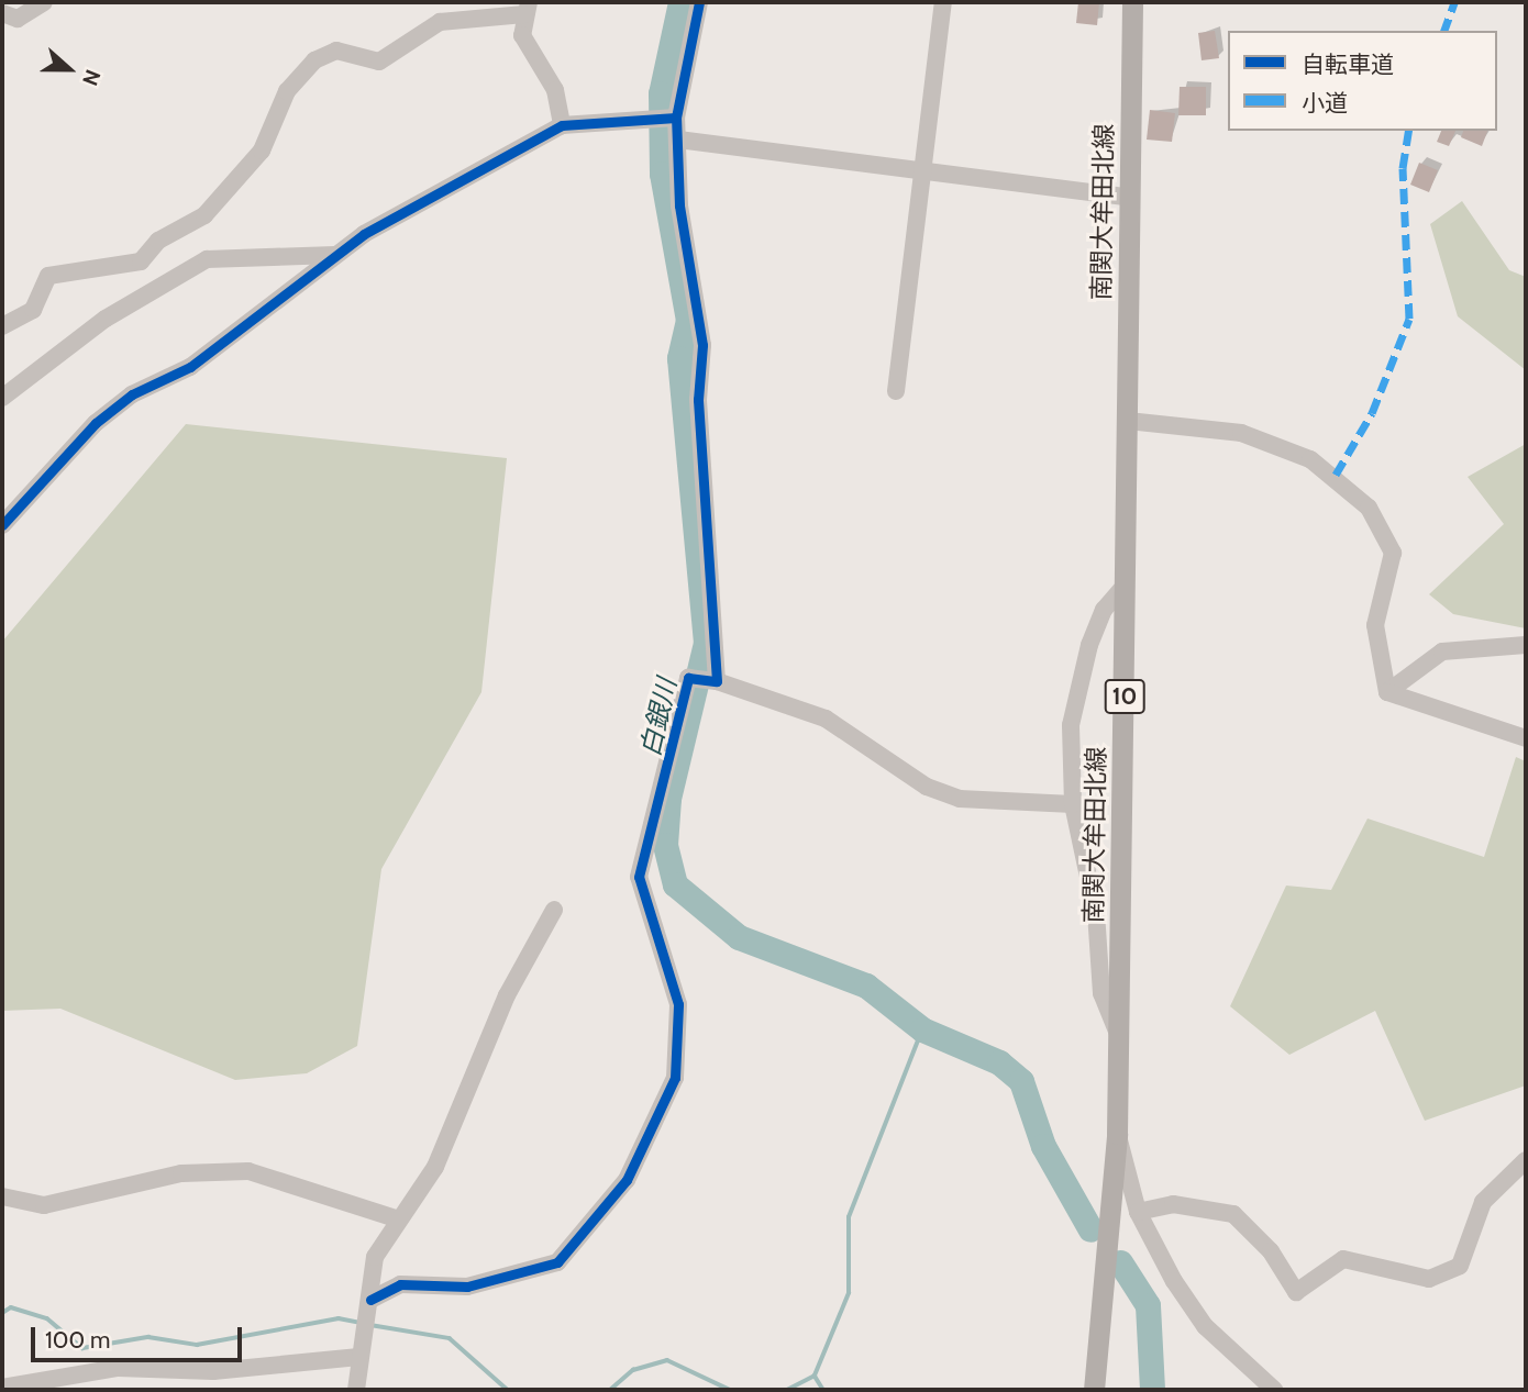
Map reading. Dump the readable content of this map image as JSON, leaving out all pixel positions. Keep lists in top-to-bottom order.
{
  "streets": {
    "main road": ["南関大牟田北線", "10"]
  },
  "water": ["白銀川"],
  "legend": ["自転車道", "小道"],
  "scale_bar": "100 m",
  "north": "right"
}
